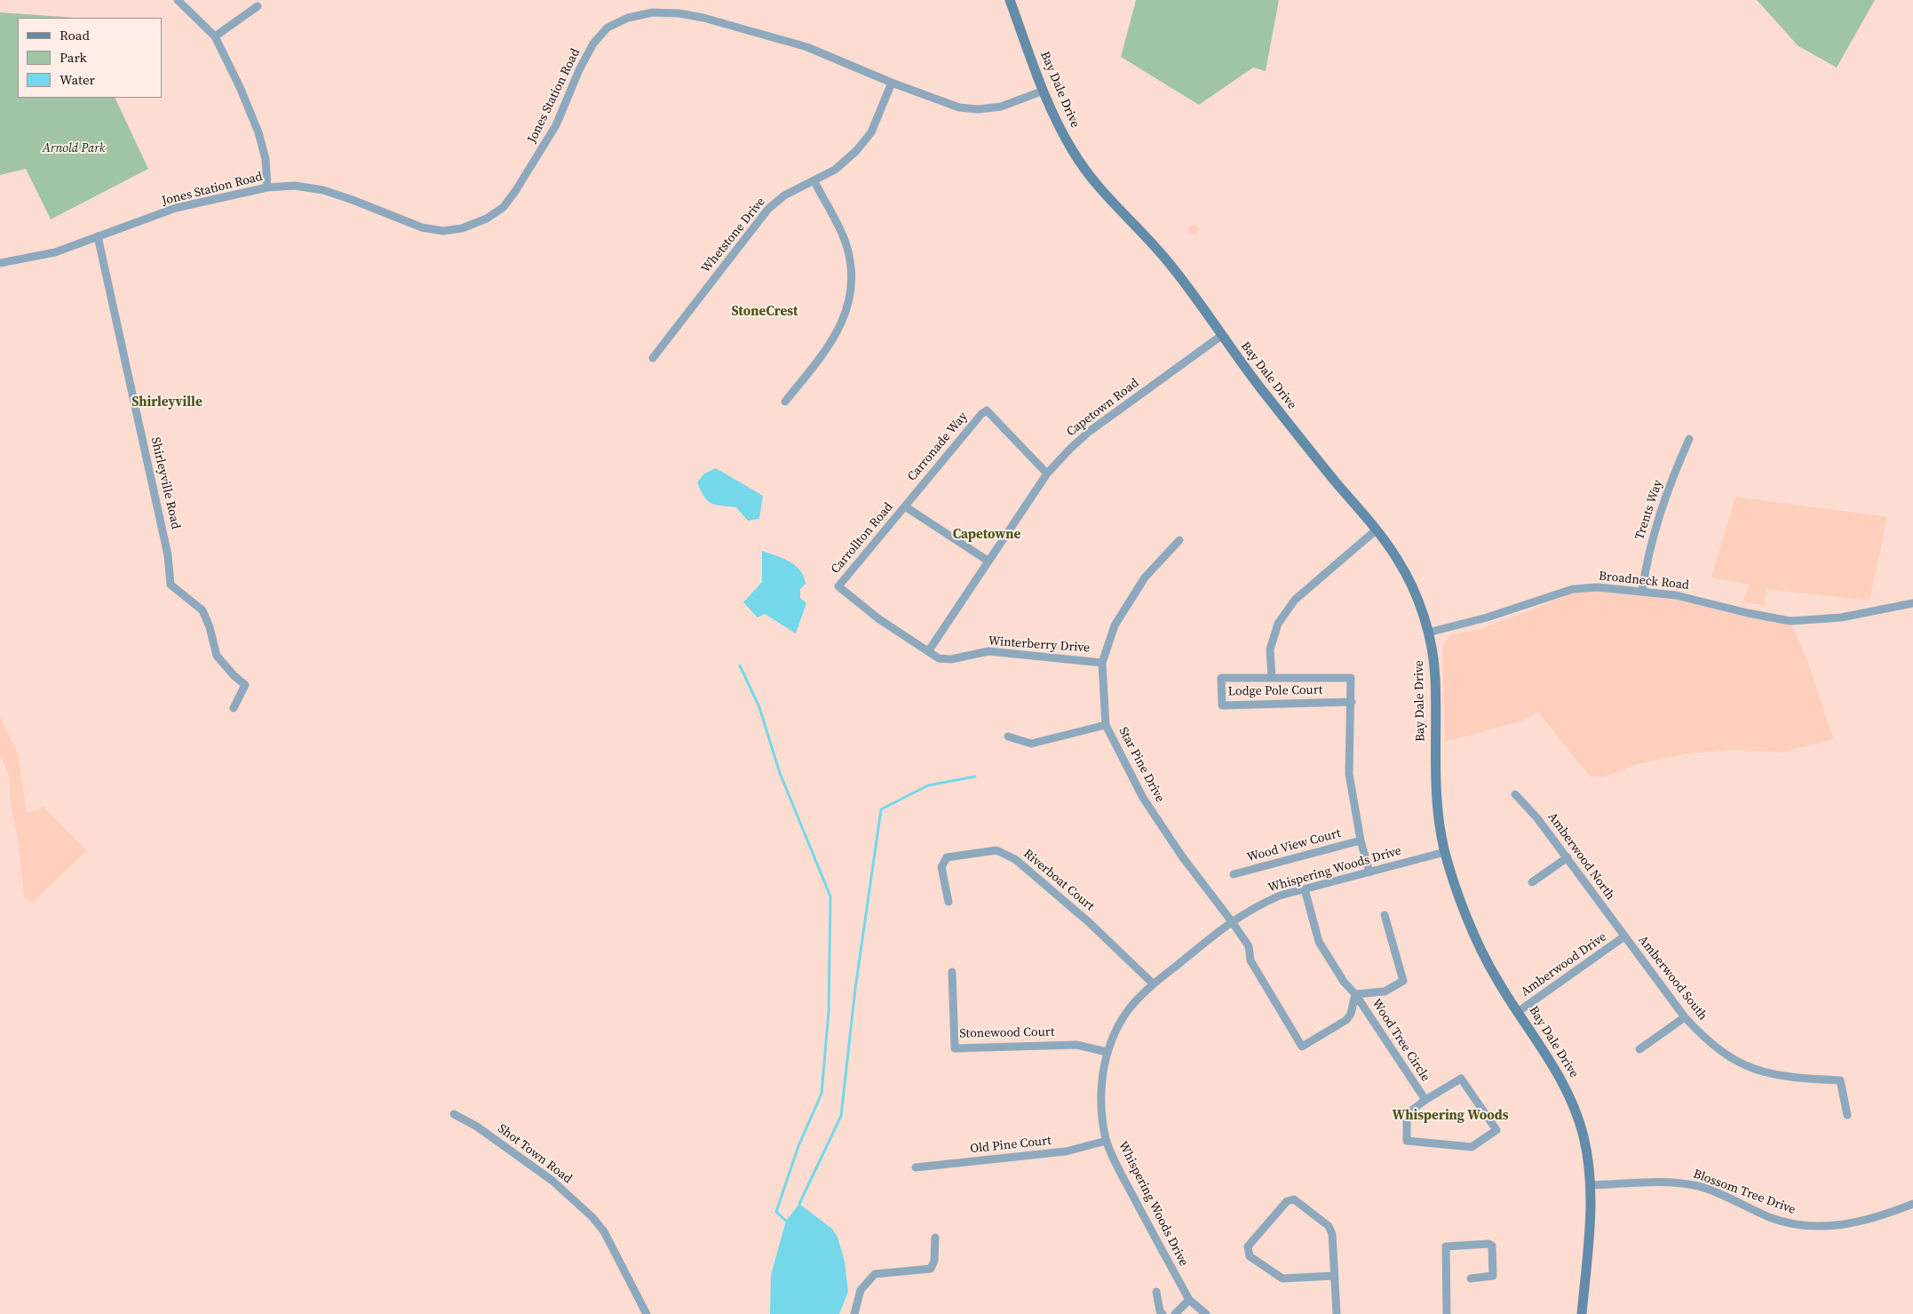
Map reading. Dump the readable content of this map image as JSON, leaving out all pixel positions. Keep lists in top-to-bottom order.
{
  "streets": {
    "street": [
      "Bay Dale Drive",
      "Jones Station Road",
      "Whetstone Drive",
      "Capetown Road",
      "Carronade Way",
      "Shirleyville Road",
      "Trents Way",
      "Carrollton Road",
      "Broadneck Road",
      "Winterberry Drive",
      "Lodge Pole Court",
      "Star Pine Drive",
      "Wood View Court",
      "Amberwood North",
      "Whispering Woods Drive",
      "Riverboat Court",
      "Amberwood Drive",
      "Amberwood South",
      "Stonewood Court",
      "Wood Tree Circle",
      "Old Pine Court",
      "Shot Town Road",
      "Blossom Tree Drive"
    ]
  },
  "crossings": [
    ["Bay Dale Drive", "Jones Station Road"],
    ["Bay Dale Drive", "Capetown Road"],
    ["Bay Dale Drive", "Broadneck Road"],
    ["Bay Dale Drive", "Lodge Pole Court"],
    ["Bay Dale Drive", "Whispering Woods Drive"],
    ["Bay Dale Drive", "Amberwood Drive"],
    ["Bay Dale Drive", "Blossom Tree Drive"],
    ["Jones Station Road", "Whetstone Drive"],
    ["Jones Station Road", "Shirleyville Road"],
    ["Capetown Road", "Carronade Way"],
    ["Capetown Road", "Winterberry Drive"],
    ["Carronade Way", "Carrollton Road"],
    ["Trents Way", "Broadneck Road"],
    ["Carrollton Road", "Winterberry Drive"],
    ["Winterberry Drive", "Star Pine Drive"],
    ["Lodge Pole Court", "Wood View Court"],
    ["Lodge Pole Court", "Whispering Woods Drive"],
    ["Star Pine Drive", "Whispering Woods Drive"],
    ["Star Pine Drive", "Wood Tree Circle"],
    ["Amberwood North", "Amberwood Drive"],
    ["Amberwood North", "Amberwood South"],
    ["Whispering Woods Drive", "Riverboat Court"],
    ["Whispering Woods Drive", "Stonewood Court"],
    ["Whispering Woods Drive", "Wood Tree Circle"],
    ["Whispering Woods Drive", "Old Pine Court"],
    ["Amberwood Drive", "Amberwood South"]
  ],
  "districts": [
    "StoneCrest",
    "Shirleyville",
    "Capetowne",
    "Whispering Woods"
  ],
  "parks": ["Arnold Park"],
  "legend": ["Road", "Park", "Water"]
}
